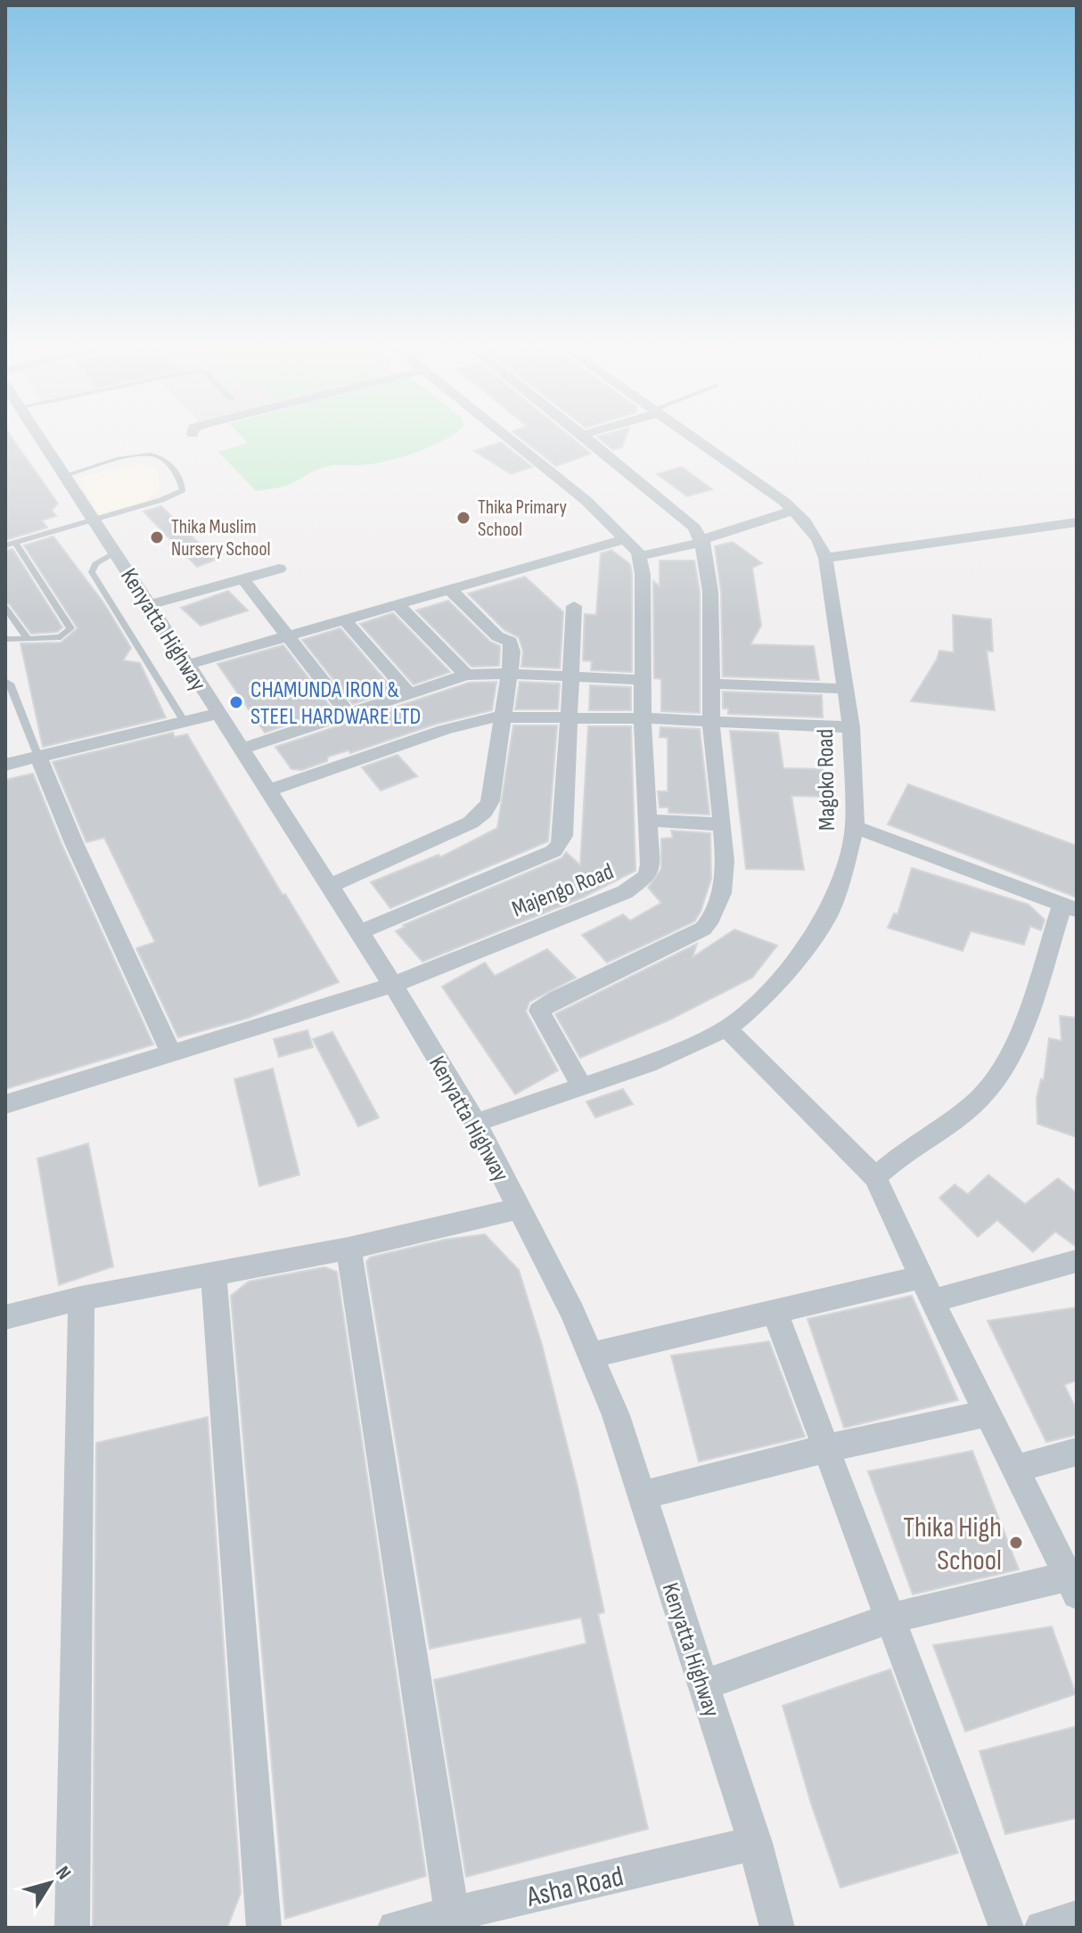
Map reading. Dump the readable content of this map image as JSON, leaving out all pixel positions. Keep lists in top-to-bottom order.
{
  "streets": {
    "street": [
      "Kenyatta Highway",
      "Magoko Road",
      "Majengo Road",
      "Asha Road"
    ]
  },
  "crossings": [
    ["Kenyatta Highway", "Magoko Road"],
    ["Kenyatta Highway", "Majengo Road"],
    ["Kenyatta Highway", "Asha Road"]
  ],
  "places": [
    "Thika Primary School",
    "Thika Muslim Nursery School",
    "CHAMUNDA IRON & STEEL HARDWARE LTD",
    "Thika High School"
  ],
  "north": "top right"
}
